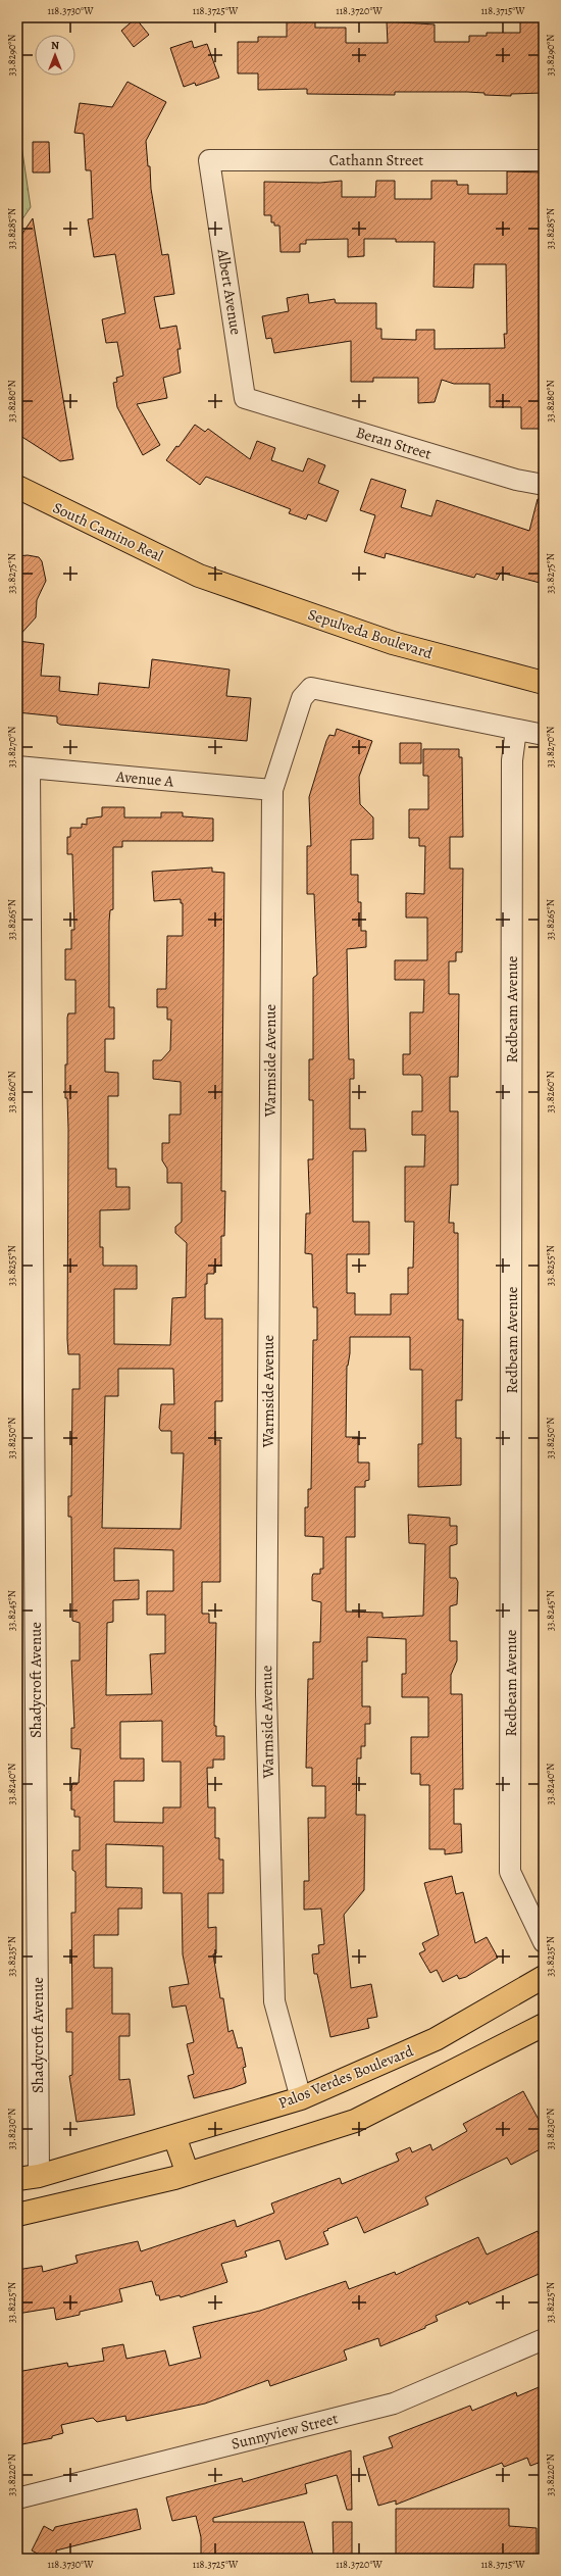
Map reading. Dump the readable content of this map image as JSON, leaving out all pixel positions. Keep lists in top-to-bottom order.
{
  "streets": {
    "main road": ["South Camino Real", "Sepulveda Boulevard", "Palos Verdes Boulevard"],
    "street": [
      "Cathann Street",
      "Albert Avenue",
      "Beran Street",
      "Avenue A",
      "Redbeam Avenue",
      "Warmside Avenue",
      "Shadycroft Avenue",
      "Sunnyview Street"
    ]
  },
  "crossings": [
    ["Cathann Street", "Albert Avenue"],
    ["Albert Avenue", "Beran Street"],
    ["South Camino Real", "Sepulveda Boulevard"],
    ["Avenue A", "Warmside Avenue"],
    ["Avenue A", "Shadycroft Avenue"],
    ["Redbeam Avenue", "Warmside Avenue"],
    ["Warmside Avenue", "Palos Verdes Boulevard"],
    ["Shadycroft Avenue", "Palos Verdes Boulevard"]
  ],
  "north": "top",
  "coordinates": [
    "118.3730°W",
    "118.3725°W",
    "118.3720°W",
    "118.3715°W",
    "33.8290°N",
    "33.8285°N",
    "33.8280°N",
    "33.8275°N",
    "33.8270°N",
    "33.8265°N",
    "33.8260°N",
    "33.8255°N",
    "33.8250°N",
    "33.8245°N",
    "33.8240°N",
    "33.8235°N",
    "33.8230°N",
    "33.8225°N",
    "33.8220°N"
  ]
}
